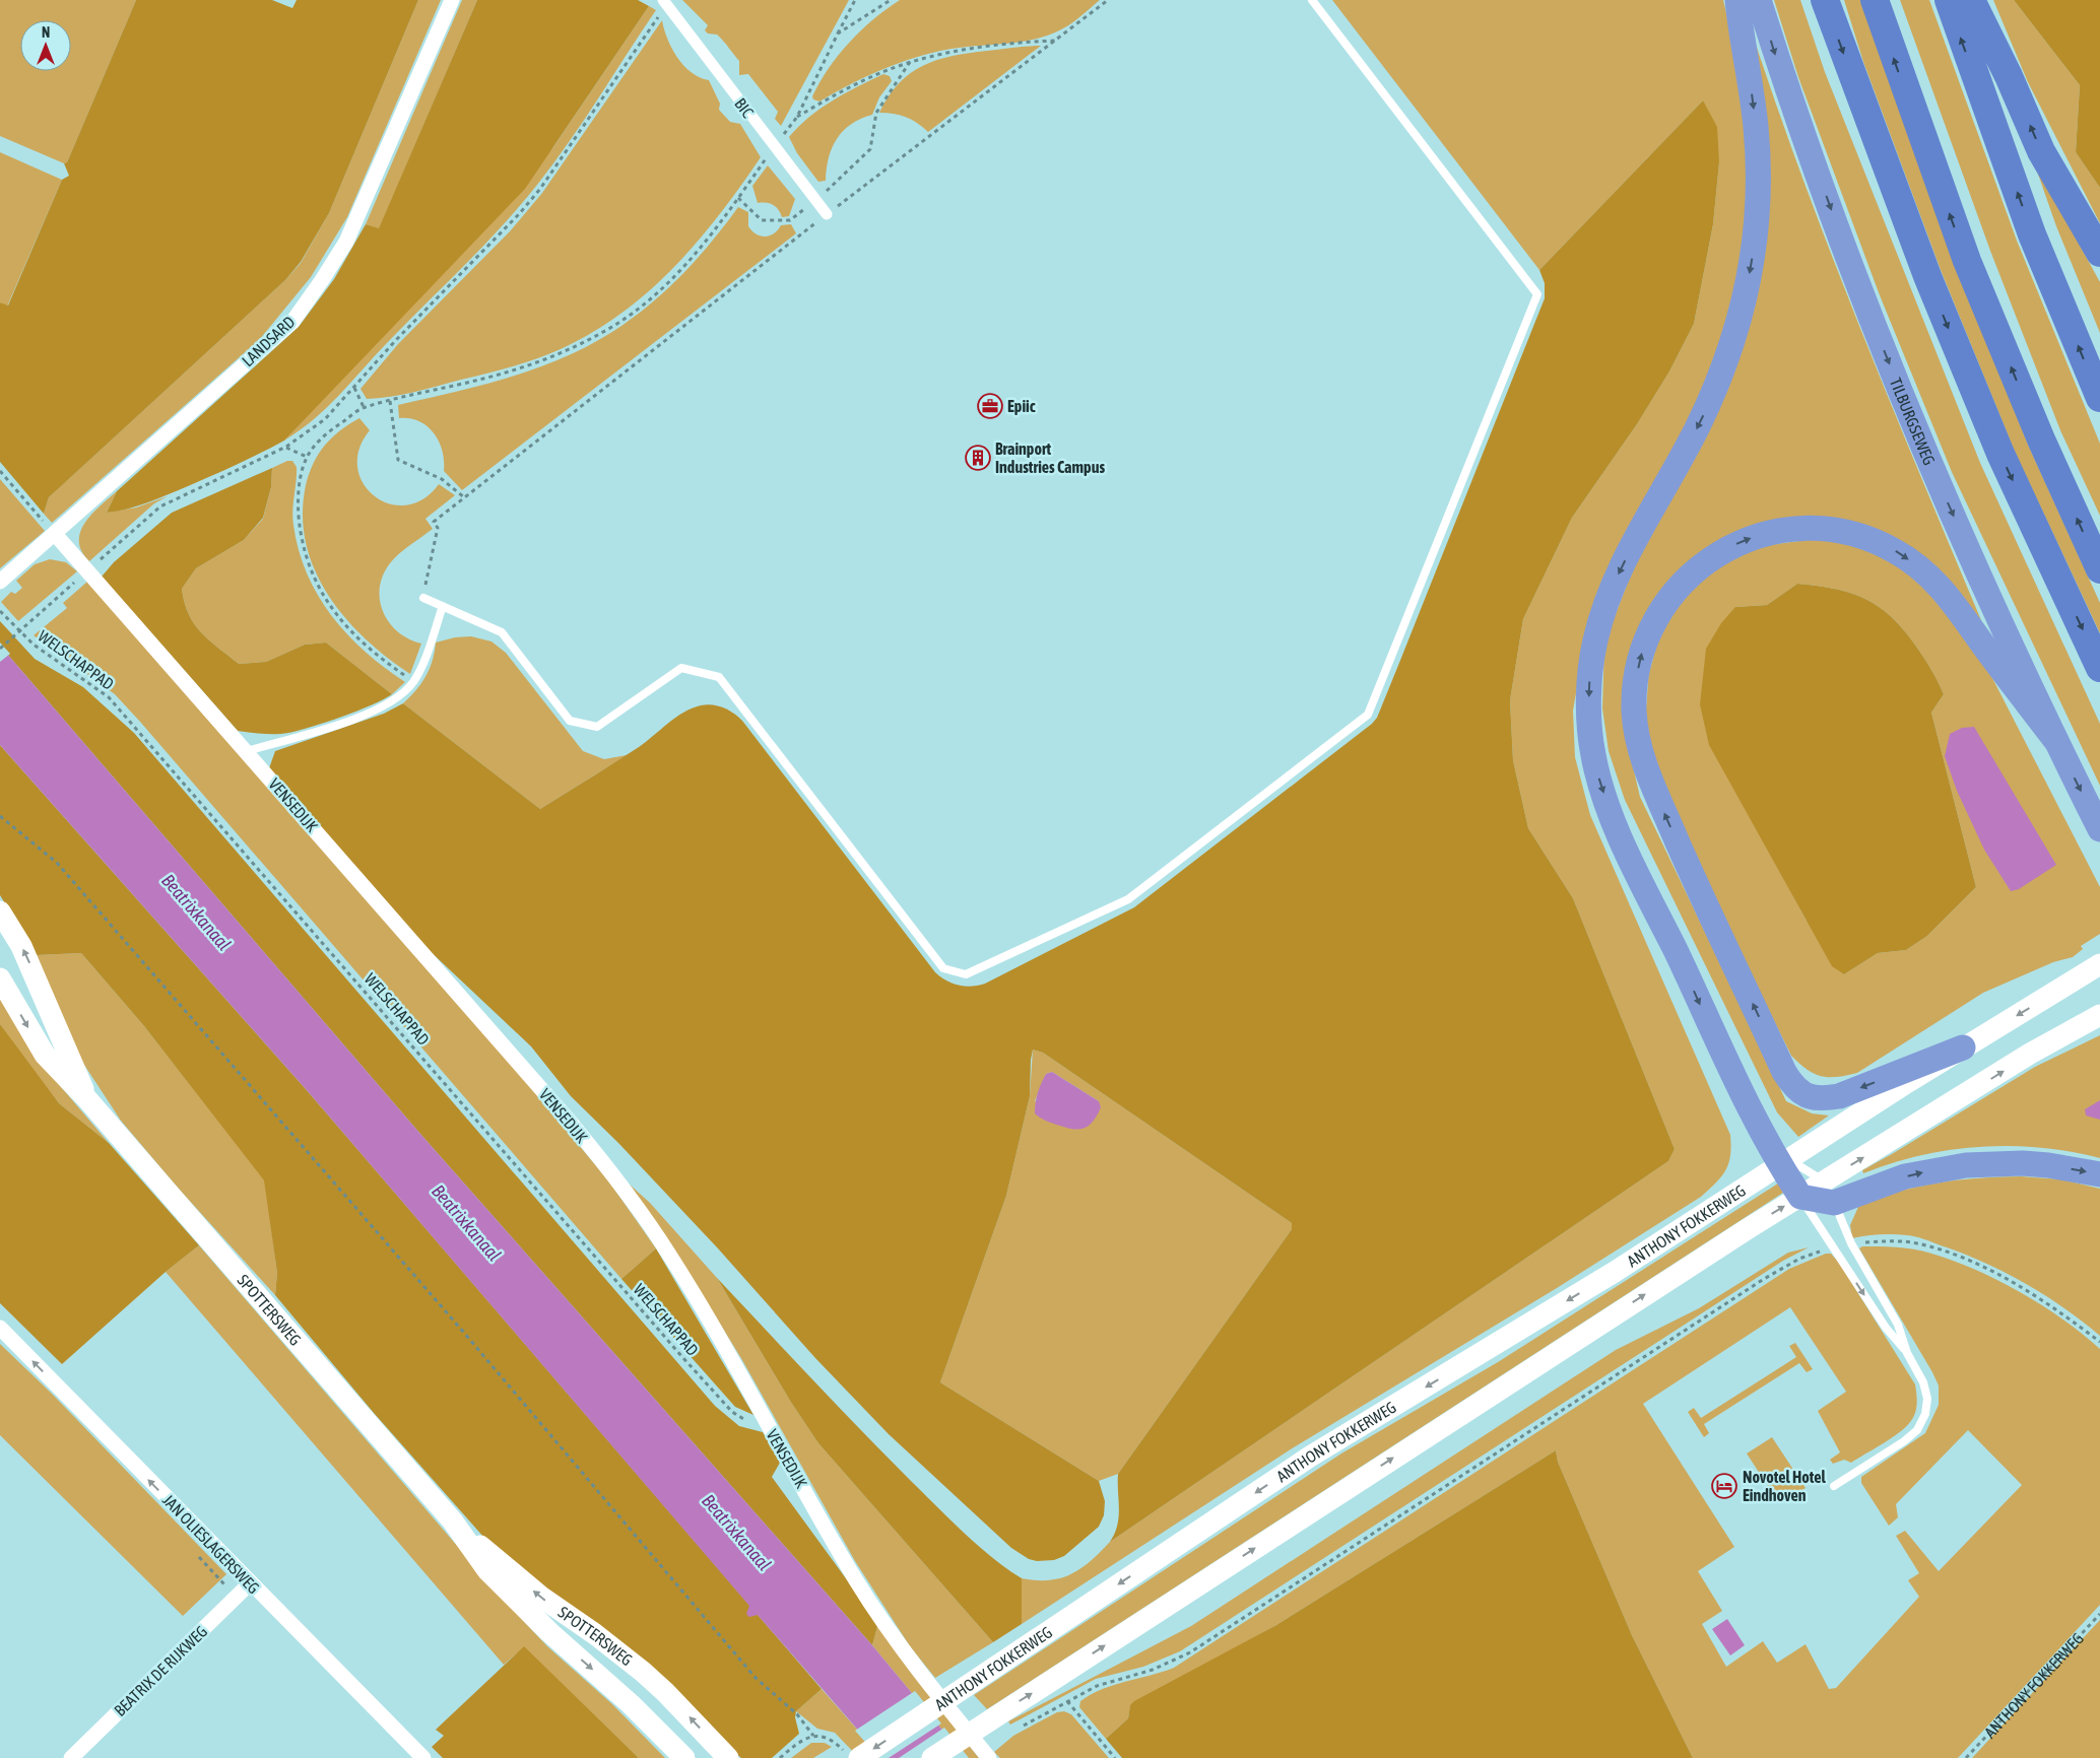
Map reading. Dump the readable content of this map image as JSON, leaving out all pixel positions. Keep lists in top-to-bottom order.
{
  "streets": {
    "highway": ["TILBURGSEWEG"],
    "main road": ["ANTHONY FOKKERWEG", "SPOTTERSWEG"],
    "street": [
      "BIC",
      "LANDSARD",
      "VENSEDIJK",
      "JAN OLIESLAGERSWEG",
      "BEATRIX DE RIJKWEG"
    ],
    "path": ["WELSCHAPPAD"]
  },
  "crossings": [
    ["LANDSARD", "VENSEDIJK"],
    ["WELSCHAPPAD", "VENSEDIJK"],
    ["JAN OLIESLAGERSWEG", "BEATRIX DE RIJKWEG"]
  ],
  "one_way": ["JAN OLIESLAGERSWEG"],
  "water": ["Beatrixkanaal"],
  "places": {
    "office": ["Epiic"],
    "building": ["Brainport Industries Campus"],
    "hotel": ["Novotel Hotel Eindhoven"]
  },
  "north": "top"
}
